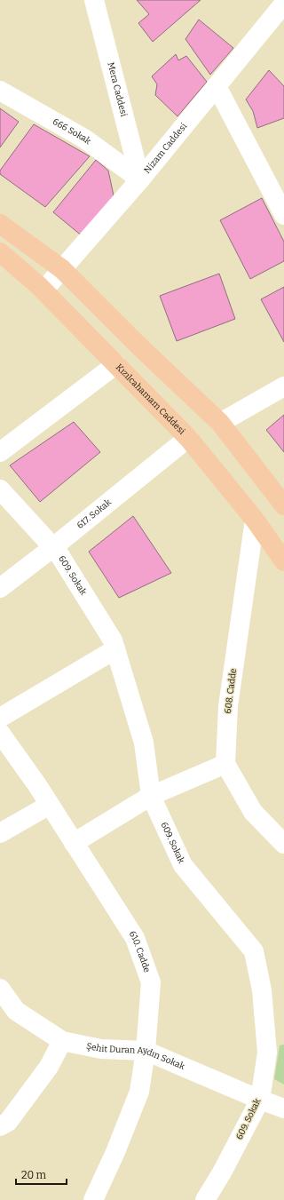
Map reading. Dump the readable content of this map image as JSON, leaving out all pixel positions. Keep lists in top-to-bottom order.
{
  "streets": {
    "main road": ["Kızılcahamam Caddesi"],
    "street": [
      "Mera Caddesi",
      "666 Sokak",
      "Nizam Caddesi",
      "617. Sokak",
      "609. Sokak",
      "608. Cadde",
      "610. Cadde",
      "Şehit Duran Aydın Sokak"
    ]
  },
  "crossings": [
    ["Mera Caddesi", "666 Sokak"],
    ["Mera Caddesi", "Nizam Caddesi"],
    ["666 Sokak", "Nizam Caddesi"],
    ["Nizam Caddesi", "Kızılcahamam Caddesi"],
    ["Kızılcahamam Caddesi", "617. Sokak"],
    ["Kızılcahamam Caddesi", "608. Cadde"],
    ["617. Sokak", "609. Sokak"],
    ["609. Sokak", "Şehit Duran Aydın Sokak"],
    ["610. Cadde", "Şehit Duran Aydın Sokak"]
  ],
  "scale_bar": "20 m"
}
